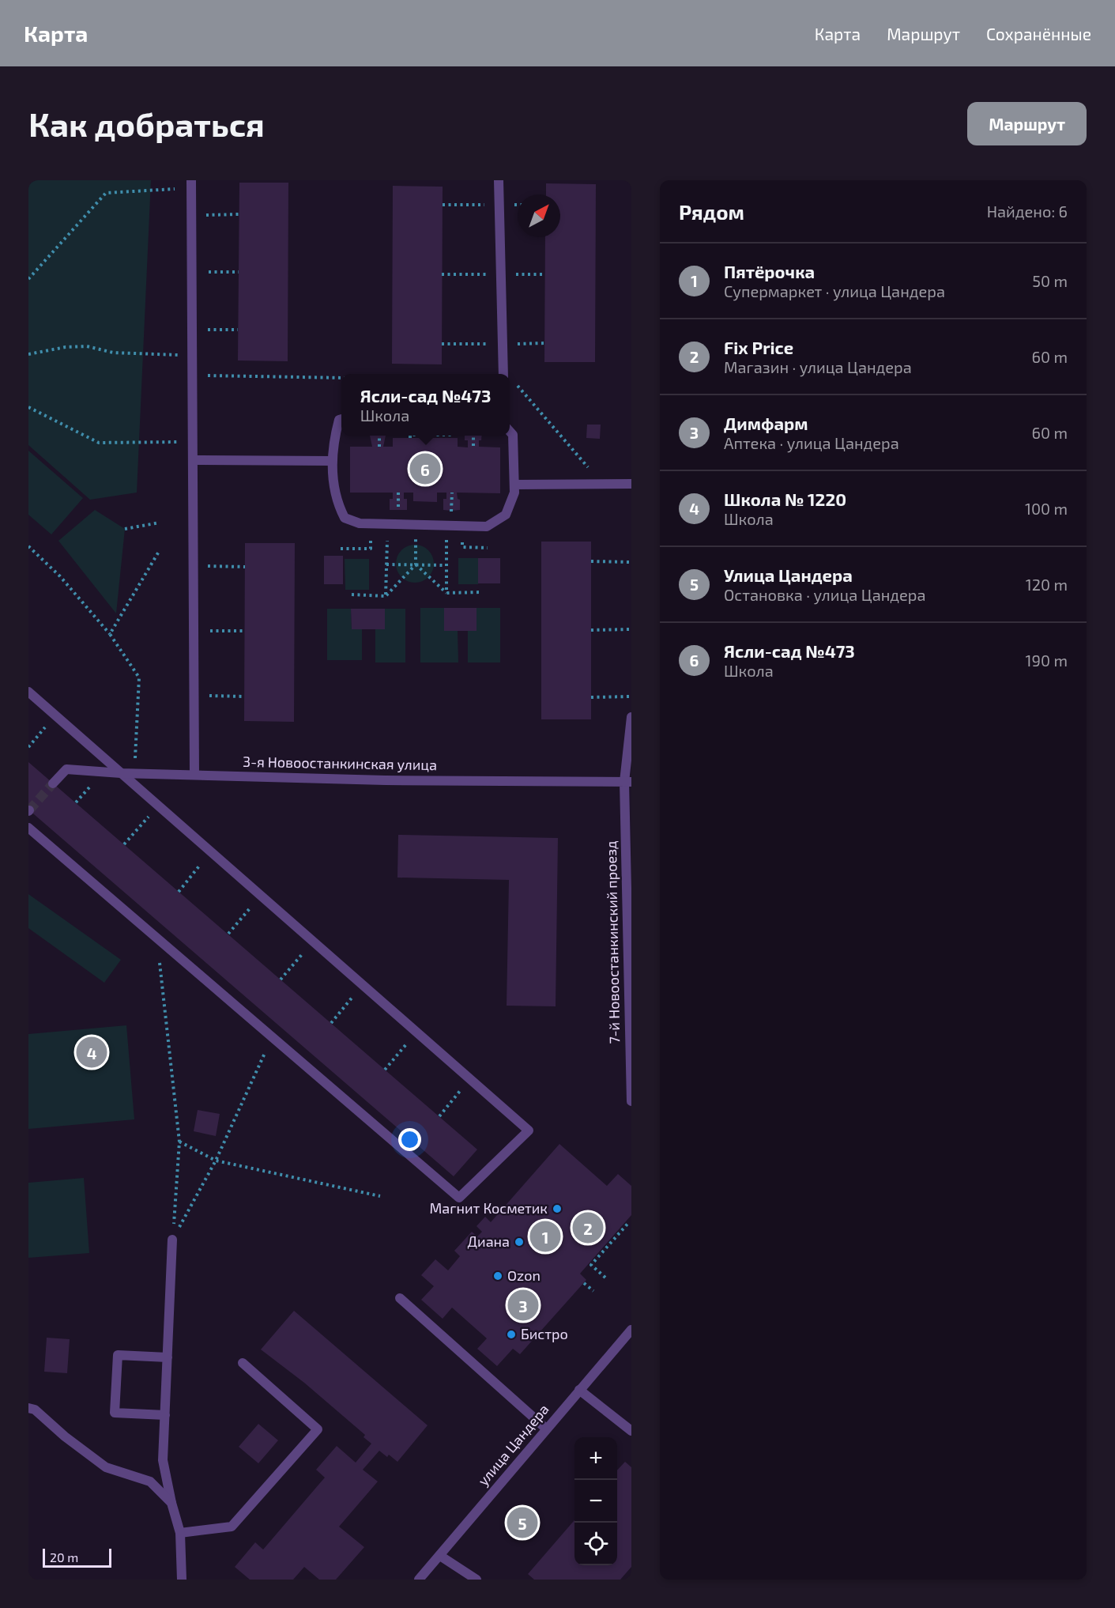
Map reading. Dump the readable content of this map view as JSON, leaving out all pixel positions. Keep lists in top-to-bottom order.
{
  "streets": {
    "street": ["3-я Новоостанкинская улица", "7-й Новоостанкинский проезд", "улица Цандера"]
  },
  "crossings": [
    ["3-я Новоостанкинская улица", "7-й Новоостанкинский проезд"]
  ],
  "places": [
    "Магнит Косметик",
    "Диана",
    "Ozon",
    "Бистро"
  ],
  "scale_bar": "20 m",
  "north": "top right",
  "page": {
    "header": "Карта",
    "nav": ["Карта", "Маршрут", "Сохранённые"],
    "buttons": "Маршрут",
    "title": "Как добраться",
    "heading": ["Рядом", "Найдено: 6"],
    "list": [
      {
        "mark": "1",
        "name": "Пятёрочка",
        "note": "Супермаркет · улица Цандера",
        "value": "50 m"
      },
      {
        "mark": "2",
        "name": "Fix Price",
        "note": "Магазин · улица Цандера",
        "value": "60 m"
      },
      {
        "mark": "3",
        "name": "Димфарм",
        "note": "Аптека · улица Цандера",
        "value": "60 m"
      },
      {
        "mark": "4",
        "name": "Школа № 1220",
        "note": "Школа",
        "value": "100 m"
      },
      {
        "mark": "5",
        "name": "Улица Цандера",
        "note": "Остановка · улица Цандера",
        "value": "120 m"
      },
      {
        "mark": "6",
        "name": "Ясли-сад №473",
        "note": "Школа",
        "value": "190 m"
      }
    ],
    "popup": ["Ясли-сад №473", "Школа"],
    "pins": [
      "6",
      "4",
      "2",
      "1",
      "3",
      "5"
    ],
    "map_buttons": ["+", "−"],
    "scale": "20 m"
  }
}
